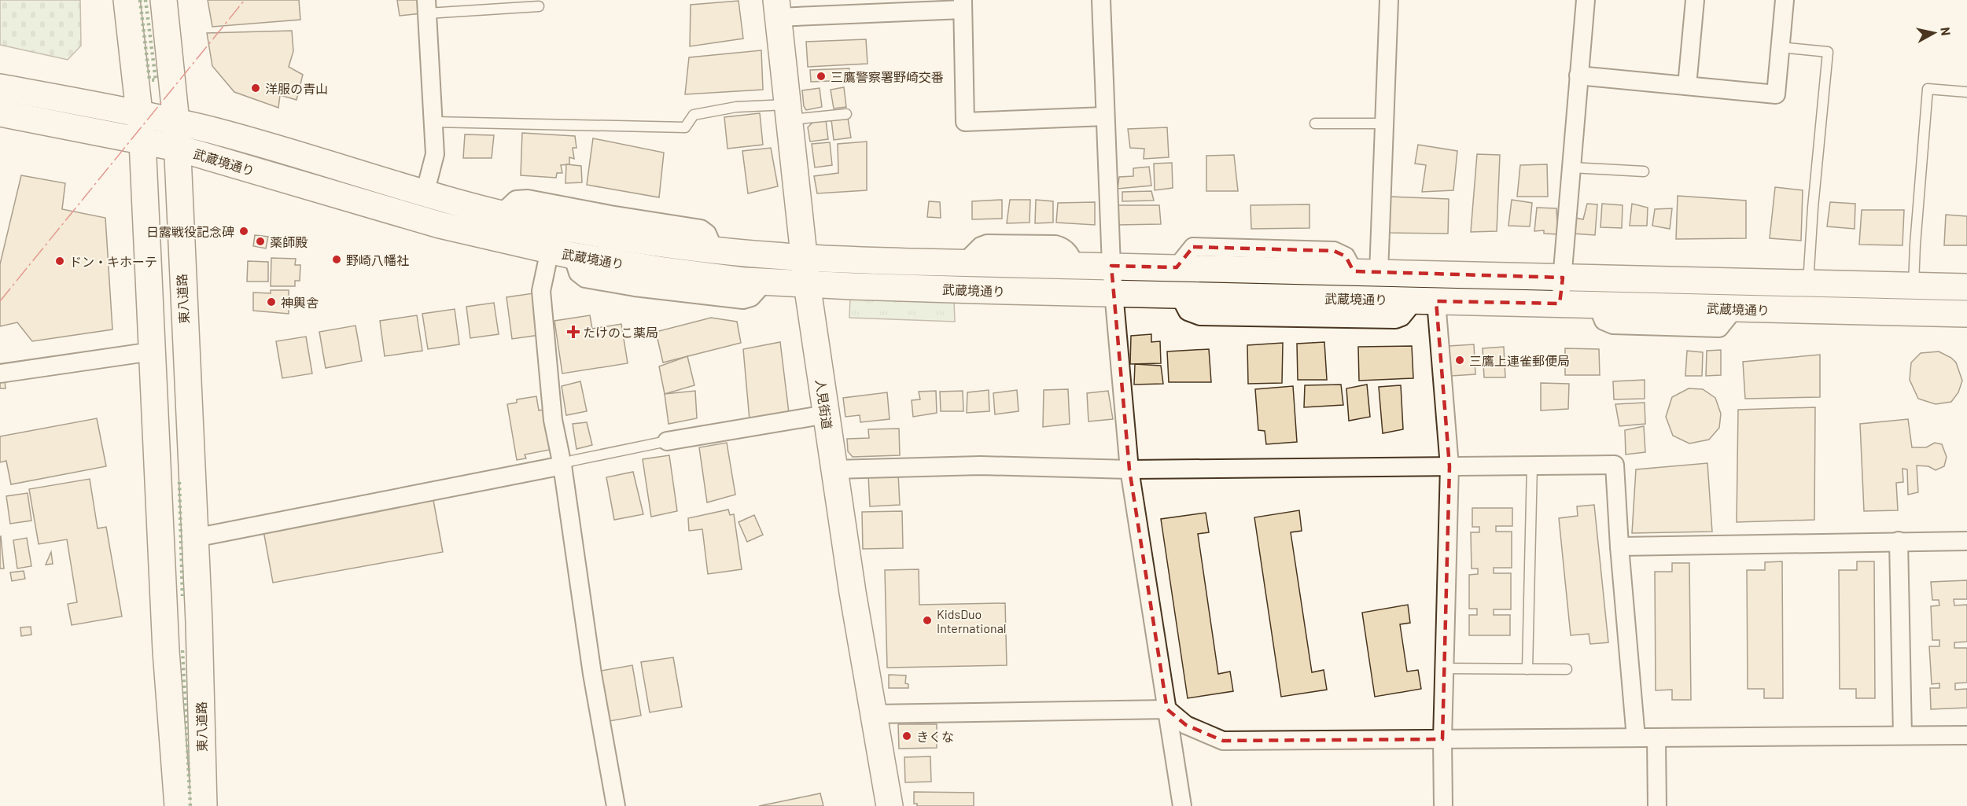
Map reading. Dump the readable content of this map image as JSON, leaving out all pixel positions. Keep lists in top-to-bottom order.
{
  "streets": {
    "main road": ["武蔵境通り", "東八道路", "人見街道"]
  },
  "crossings": [
    ["武蔵境通り", "東八道路"],
    ["武蔵境通り", "人見街道"]
  ],
  "places": {
    "other": [
      "三鷹警察署野崎交番",
      "洋服の青山",
      "日露戦役記念碑",
      "薬師殿",
      "野崎八幡社",
      "ドン・キホーテ",
      "神輿舎",
      "三鷹上連雀郵便局",
      "KidsDuo International",
      "きくな"
    ],
    "health": ["たけのこ薬局"]
  },
  "north": "right"
}
